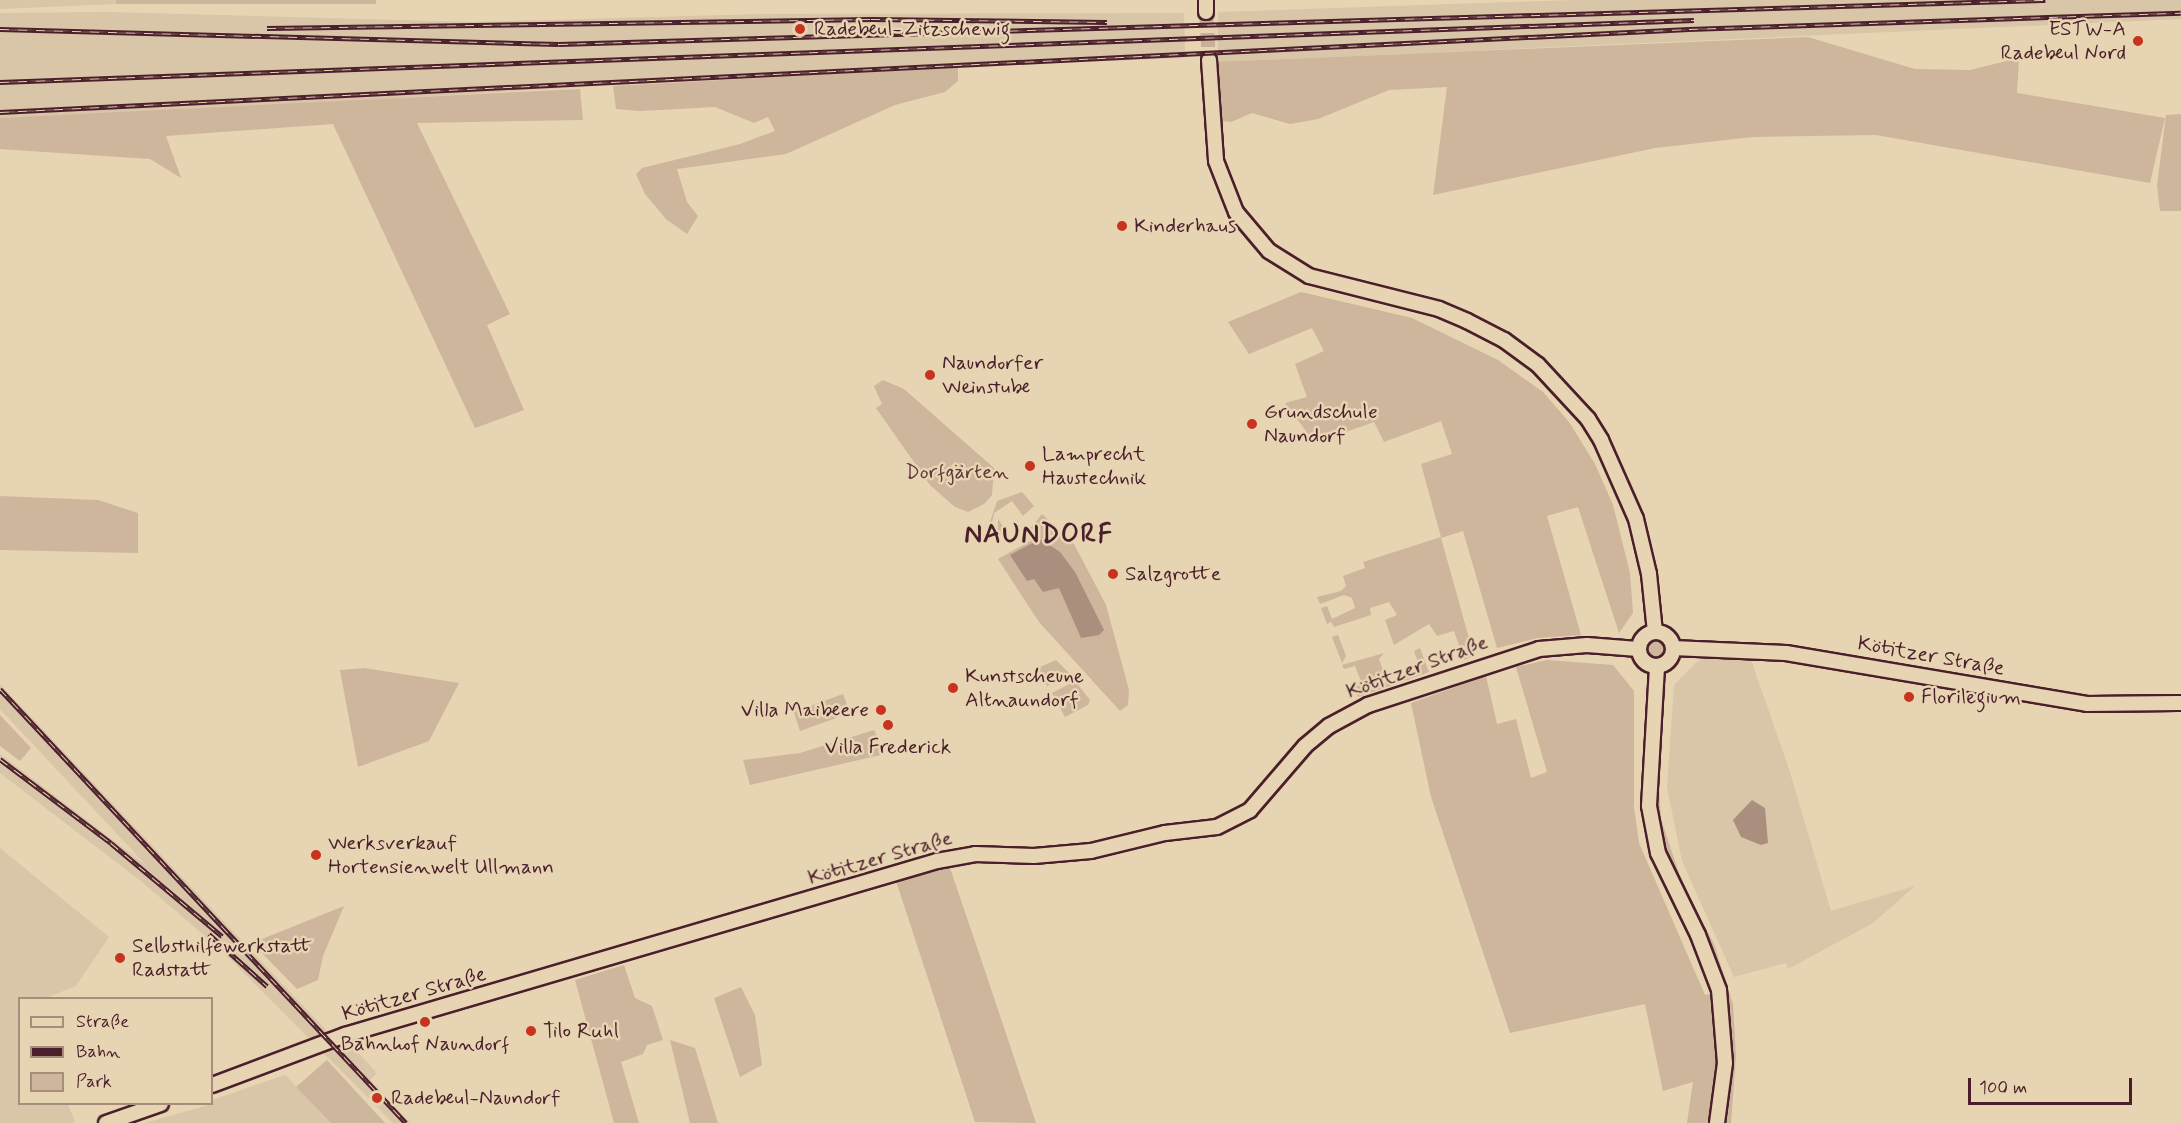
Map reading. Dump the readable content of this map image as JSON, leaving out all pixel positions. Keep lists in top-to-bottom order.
{
  "streets": {
    "street": ["Kötitzer Straße"]
  },
  "districts": ["NAUNDORF"],
  "parks": ["Dorfgärten"],
  "places": [
    "Radebeul-Zitzschewig",
    "ESTW-A Radebeul Nord",
    "Kinderhaus",
    "Naundorfer Weinstube",
    "Grundschule Naundorf",
    "Lamprecht Haustechnik",
    "Salzgrotte",
    "Kunstscheune Altnaundorf",
    "Florilegium",
    "Villa Maibeere",
    "Villa Frederick",
    "Werksverkauf Hortensienwelt Ullmann",
    "Selbsthilfewerkstatt Radstatt",
    "Bahnhof Naundorf",
    "Tilo Ruhl",
    "Radebeul-Naundorf"
  ],
  "legend": ["Straße", "Bahn", "Park"],
  "scale_bar": "100 m"
}
